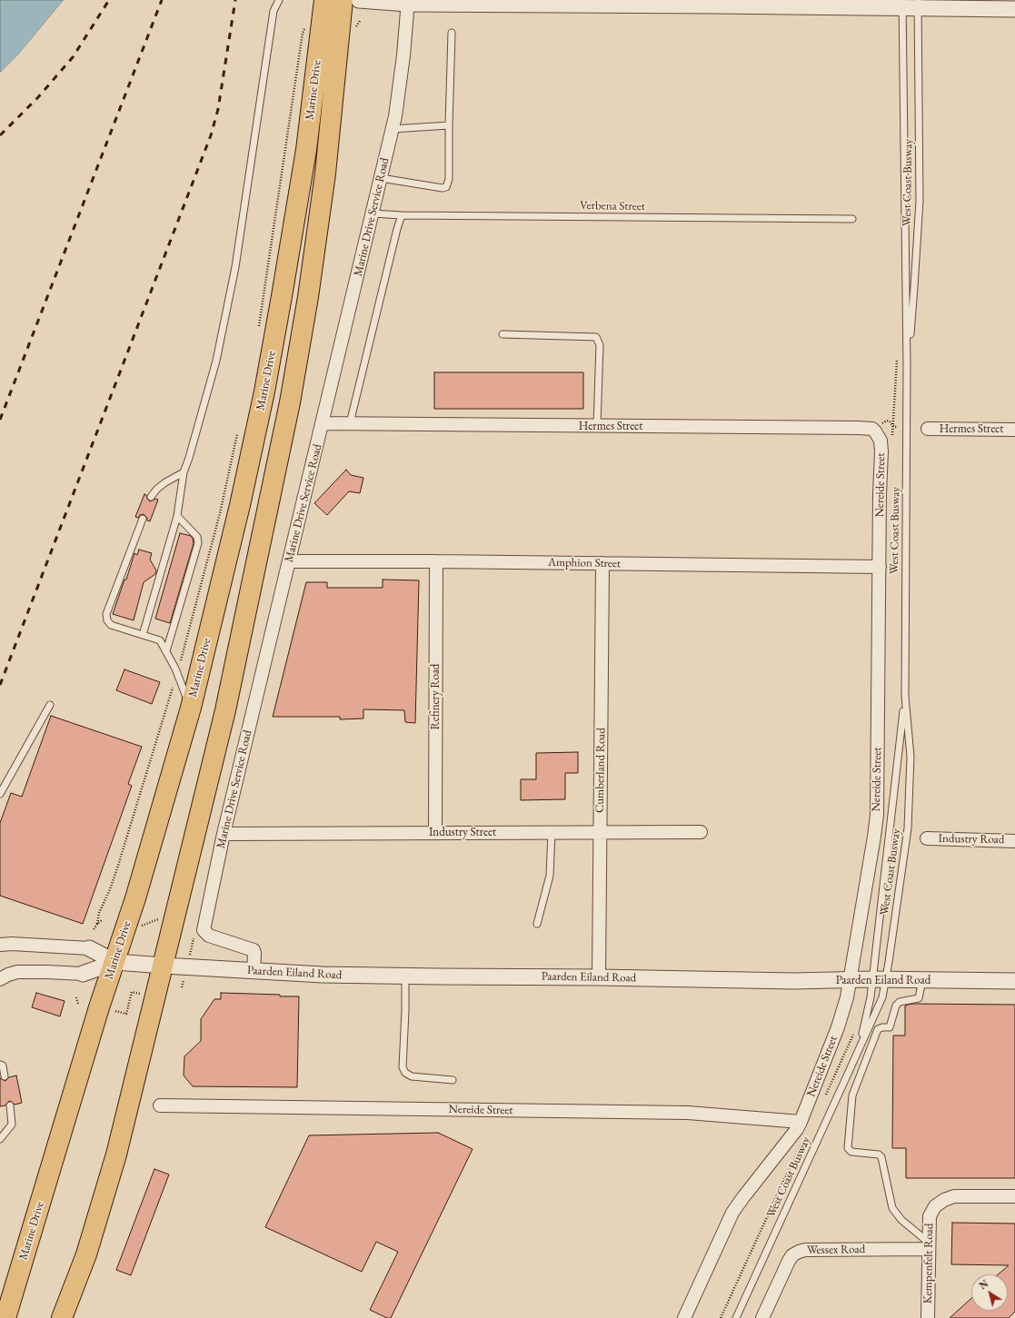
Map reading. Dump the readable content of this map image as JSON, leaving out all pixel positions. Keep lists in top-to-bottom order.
{
  "streets": {
    "main road": ["Marine Drive"],
    "street": [
      "Marine Drive Service Road",
      "Hermes Street",
      "Nereide Street",
      "Amphion Street",
      "Refinery Road",
      "Cumberland Road",
      "Industry Street",
      "Industry Road",
      "Paarden Eiland Road",
      "Wessex Road",
      "Kempenfelt Road"
    ],
    "lane": ["West Coast Busway", "Verbena Street"]
  },
  "crossings": [
    ["Marine Drive", "Paarden Eiland Road"],
    ["West Coast Busway", "Paarden Eiland Road"],
    ["Verbena Street", "Marine Drive Service Road"],
    ["Marine Drive Service Road", "Hermes Street"],
    ["Marine Drive Service Road", "Amphion Street"],
    ["Marine Drive Service Road", "Industry Street"],
    ["Marine Drive Service Road", "Paarden Eiland Road"],
    ["Hermes Street", "Nereide Street"],
    ["Nereide Street", "Amphion Street"],
    ["Nereide Street", "Paarden Eiland Road"],
    ["Amphion Street", "Refinery Road"],
    ["Amphion Street", "Cumberland Road"],
    ["Refinery Road", "Industry Street"],
    ["Cumberland Road", "Industry Street"],
    ["Cumberland Road", "Paarden Eiland Road"],
    ["Wessex Road", "Kempenfelt Road"]
  ],
  "north": "top left"
}
